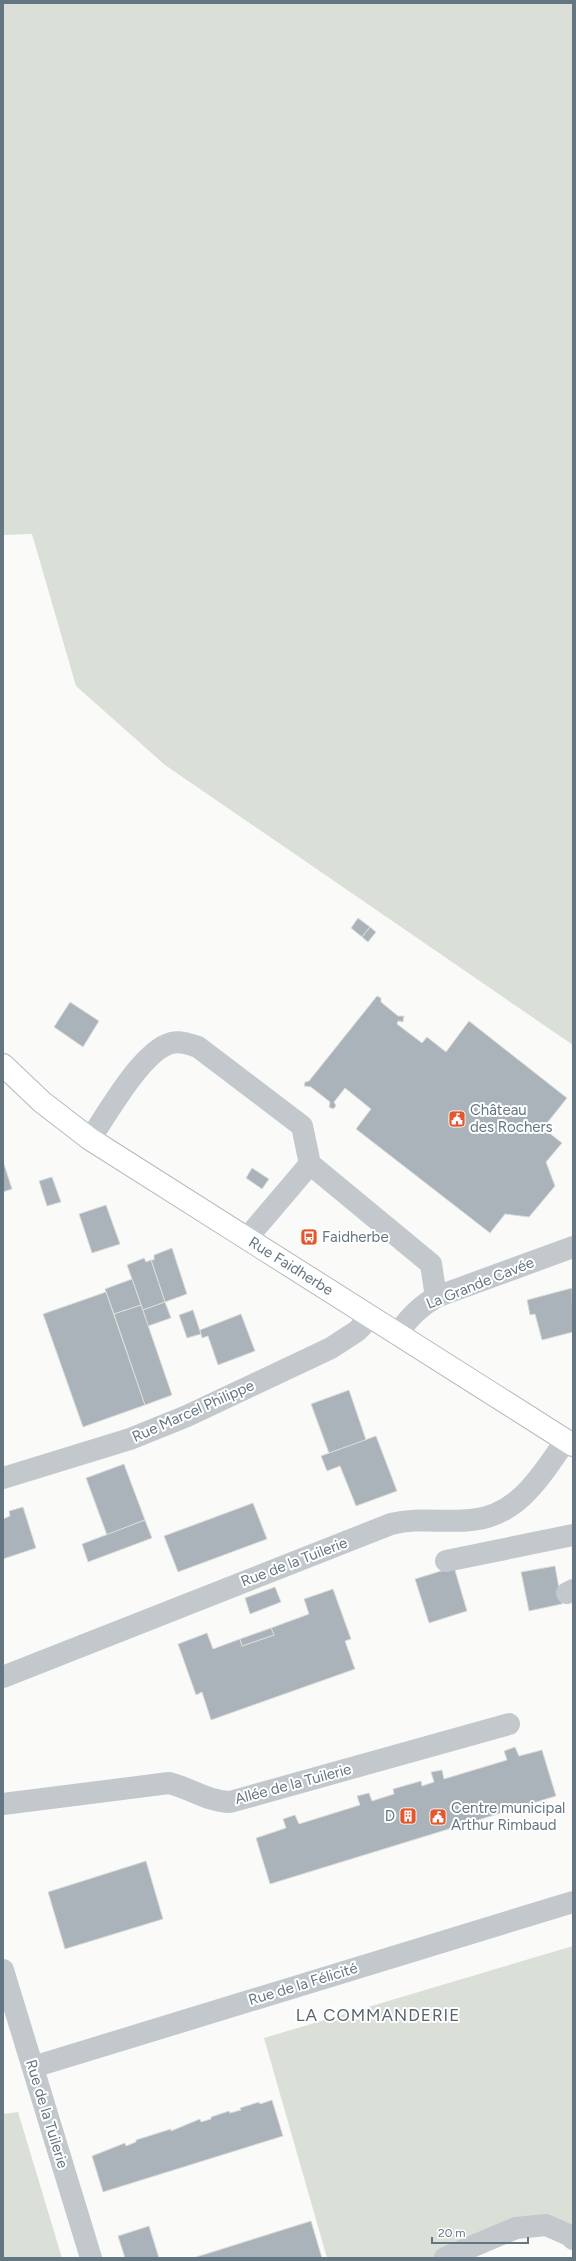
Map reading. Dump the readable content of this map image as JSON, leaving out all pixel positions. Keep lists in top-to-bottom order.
{
  "streets": {
    "main road": ["Rue Faidherbe"],
    "street": [
      "La Grande Cavée",
      "Rue Marcel Philippe",
      "Rue de la Tuilerie",
      "Allée de la Tuilerie",
      "Rue de la Félicité"
    ]
  },
  "crossings": [
    ["Rue Faidherbe", "La Grande Cavée"],
    ["Rue Faidherbe", "Rue Marcel Philippe"],
    ["Rue Faidherbe", "Rue de la Tuilerie"],
    ["Rue de la Tuilerie", "Rue de la Félicité"]
  ],
  "districts": ["LA COMMANDERIE"],
  "places": {
    "public building": ["Château des Rochers", "Centre municipal Arthur Rimbaud"],
    "bus stop": ["Faidherbe"],
    "building": ["D"]
  },
  "scale_bar": "20 m"
}
